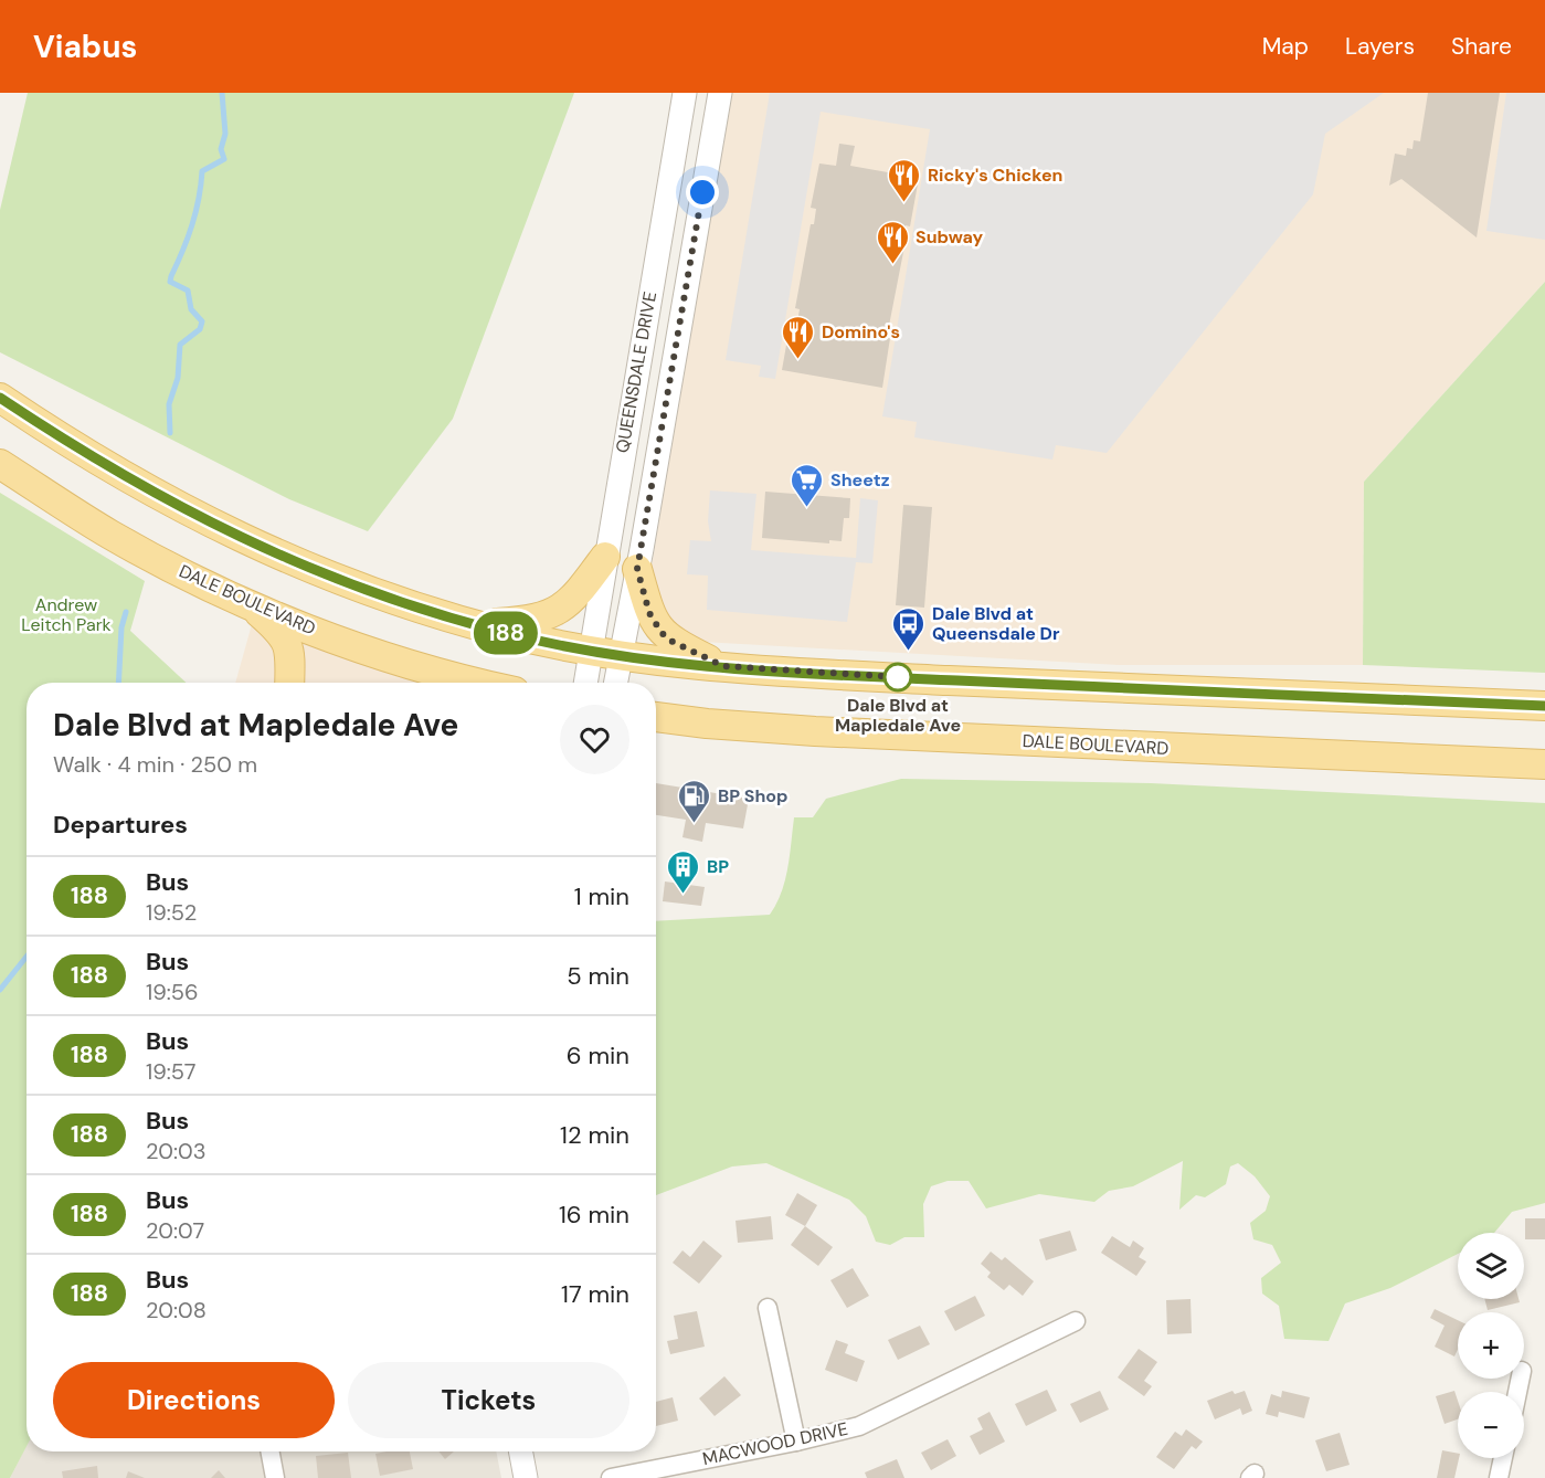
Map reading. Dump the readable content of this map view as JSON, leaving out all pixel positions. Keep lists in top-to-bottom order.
{
  "streets": {
    "main road": ["DALE BOULEVARD"],
    "street": ["QUEENSDALE DRIVE", "MACWOOD DRIVE"]
  },
  "parks": ["Andrew Leitch Park"],
  "places": {
    "restaurant": ["Ricky's Chicken", "Subway", "Domino's"],
    "supermarket": ["Sheetz"],
    "bus stop": ["Dale Blvd at Queensdale Dr"],
    "other": ["Dale Blvd at Mapledale Ave"],
    "fuel station": ["BP Shop"],
    "building": ["BP"]
  },
  "lines": ["bus line 188"],
  "page": {
    "header": "Viabus",
    "nav": ["Map", "Layers", "Share"],
    "on_map": "188",
    "heading": [
      ["Dale Blvd at Mapledale Ave", "Walk · 4 min · 250 m"],
      "Departures"
    ],
    "list": [
      {
        "mark": "188",
        "name": "Bus",
        "note": "19:52",
        "value": "1 min"
      },
      {
        "mark": "188",
        "name": "Bus",
        "note": "19:56",
        "value": "5 min"
      },
      {
        "mark": "188",
        "name": "Bus",
        "note": "19:57",
        "value": "6 min"
      },
      {
        "mark": "188",
        "name": "Bus",
        "note": "20:03",
        "value": "12 min"
      },
      {
        "mark": "188",
        "name": "Bus",
        "note": "20:07",
        "value": "16 min"
      },
      {
        "mark": "188",
        "name": "Bus",
        "note": "20:08",
        "value": "17 min"
      }
    ],
    "map_buttons": ["+", "−"],
    "buttons": ["Directions", "Tickets"]
  }
}
